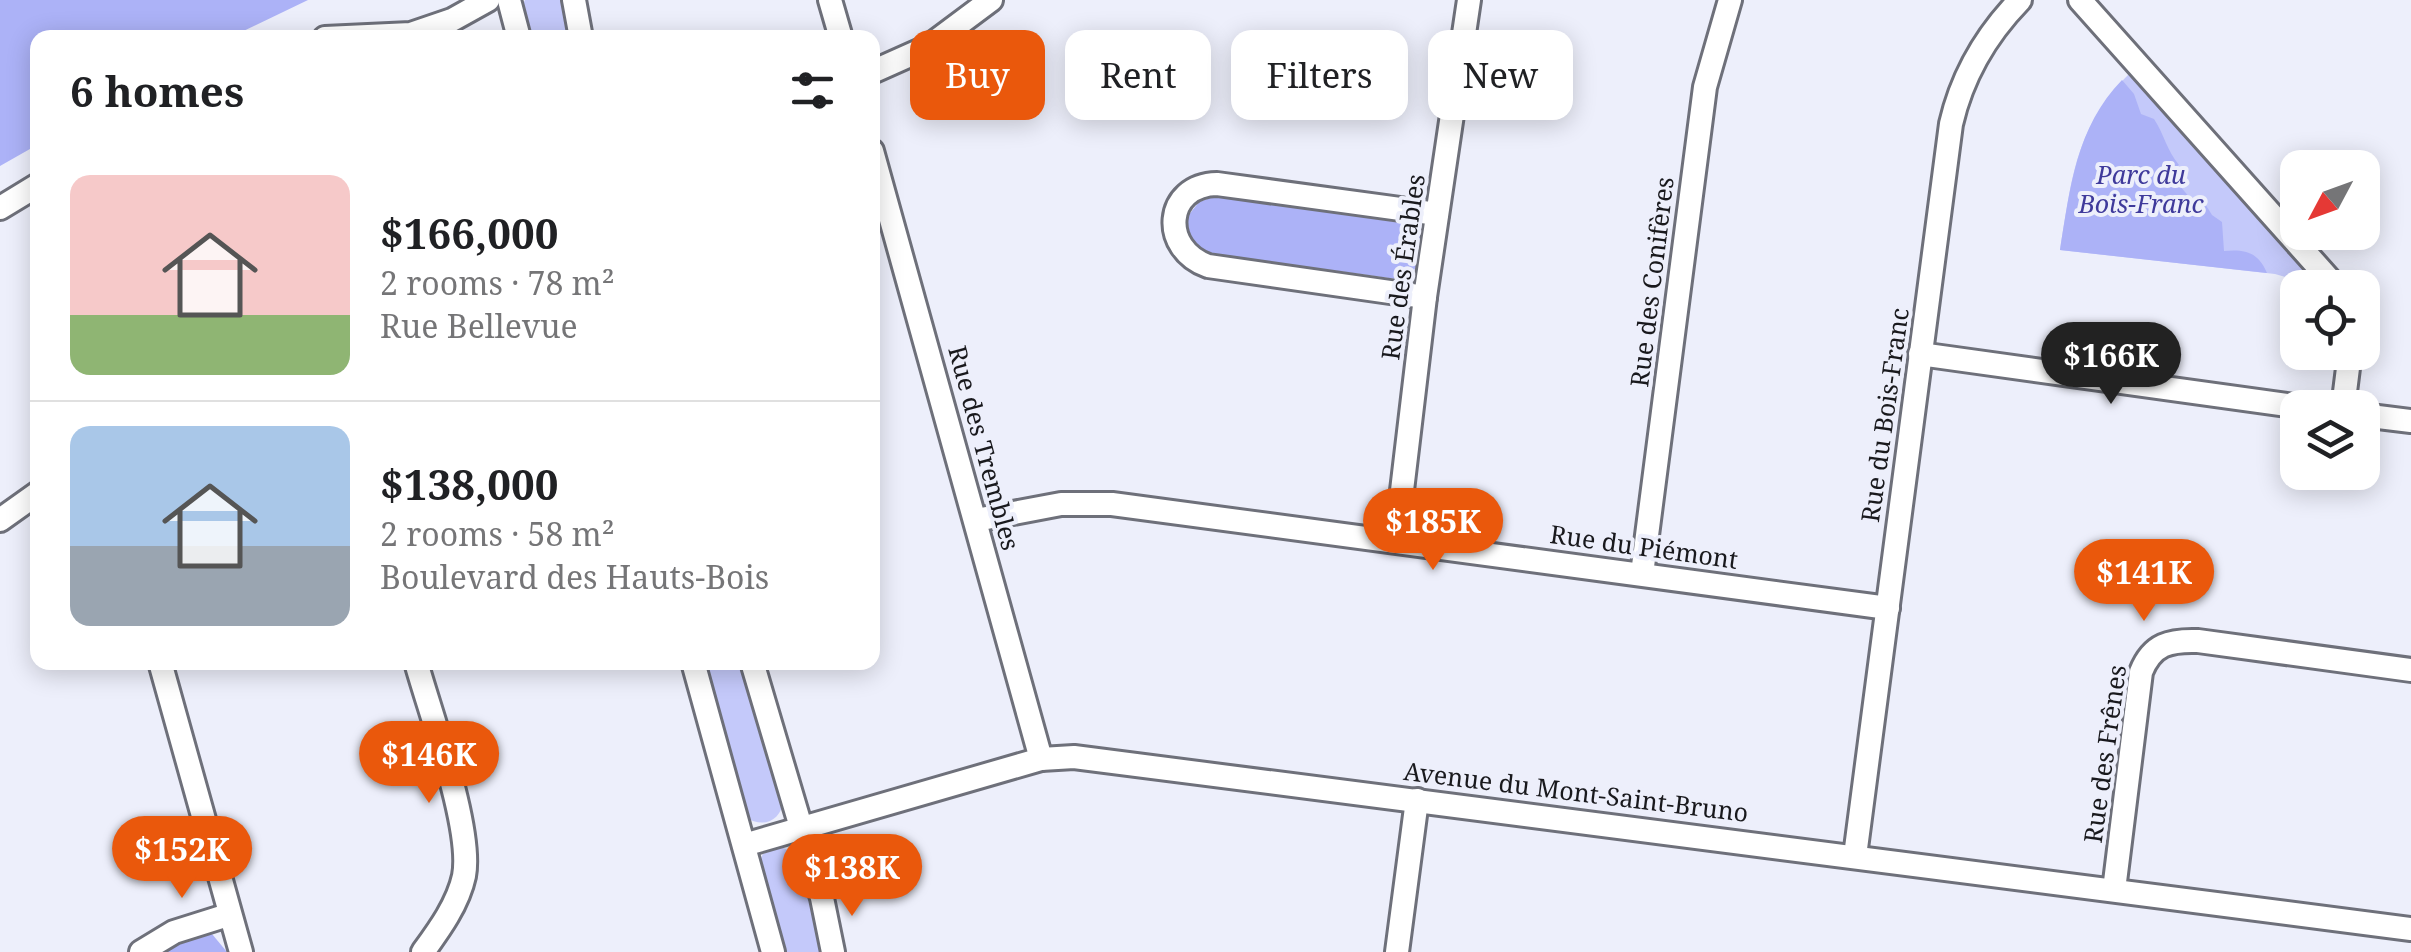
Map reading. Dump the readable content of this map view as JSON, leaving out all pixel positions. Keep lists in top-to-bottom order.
{
  "streets": {
    "street": [
      "Rue des Érables",
      "Rue des Conifères",
      "Rue du Bois-Franc",
      "Rue des Trembles",
      "Rue du Piémont",
      "Rue des Frênes",
      "Avenue du Mont-Saint-Bruno"
    ]
  },
  "crossings": [
    ["Rue des Érables", "Rue du Piémont"],
    ["Rue des Conifères", "Rue du Piémont"],
    ["Rue du Bois-Franc", "Rue du Piémont"],
    ["Rue du Bois-Franc", "Avenue du Mont-Saint-Bruno"],
    ["Rue des Trembles", "Rue du Piémont"],
    ["Rue des Trembles", "Avenue du Mont-Saint-Bruno"],
    ["Rue des Frênes", "Avenue du Mont-Saint-Bruno"]
  ],
  "parks": ["Parc du Bois-Franc"],
  "north": "bottom left",
  "page": {
    "chip": [
      "Buy",
      "Rent",
      "Filters",
      "New"
    ],
    "heading": "6 homes",
    "list": [
      {
        "name": "$166,000",
        "note": "2 rooms · 78 m² · Rue Bellevue"
      },
      {
        "name": "$138,000",
        "note": "2 rooms · 58 m² · Boulevard des Hauts-Bois"
      }
    ],
    "price": [
      "$166K",
      "$185K",
      "$141K",
      "$146K",
      "$152K",
      "$138K"
    ]
  }
}
